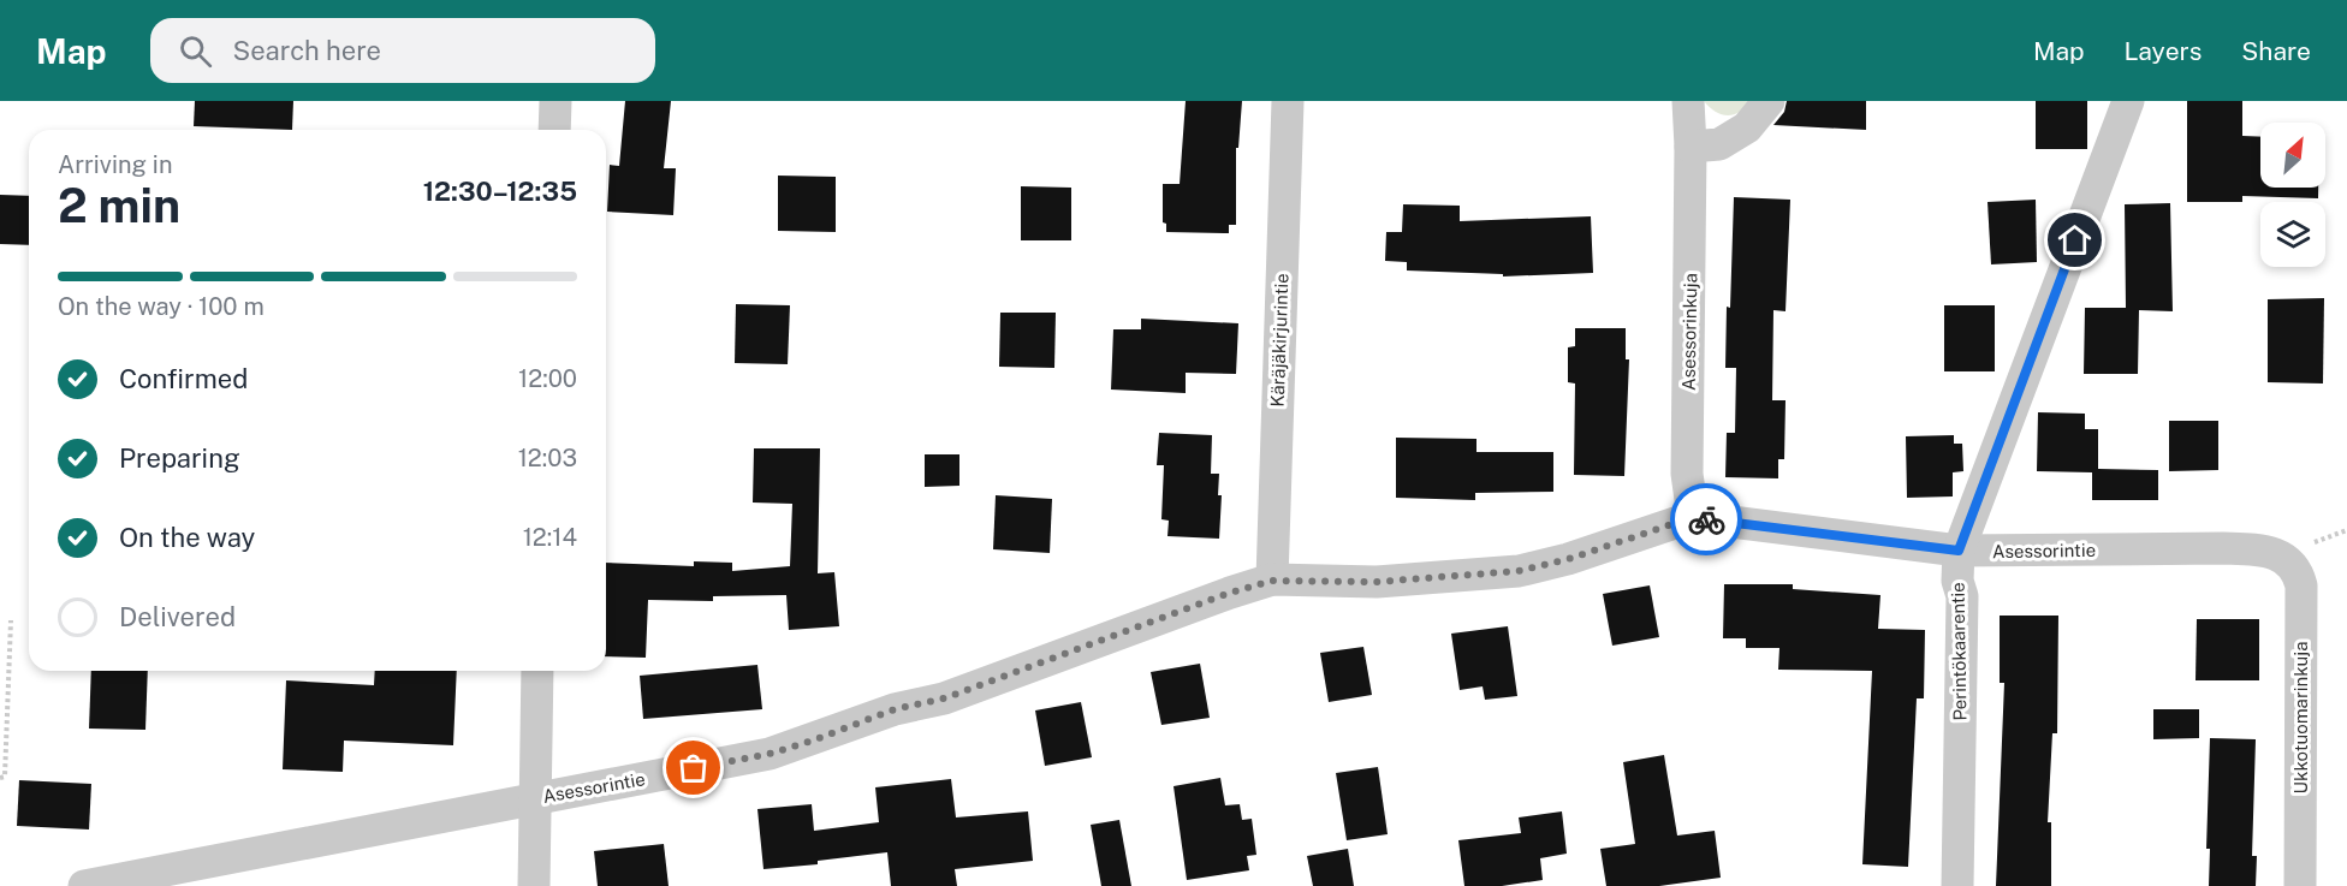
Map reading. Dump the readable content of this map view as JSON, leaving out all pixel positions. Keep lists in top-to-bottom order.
{
  "streets": {
    "street": [
      "Asessorinkuja",
      "Käräjäkirjurintie",
      "Asessorintie",
      "Perintökaarentie",
      "Ukkotuomarinkuja"
    ]
  },
  "crossings": [
    ["Asessorinkuja", "Asessorintie"],
    ["Käräjäkirjurintie", "Asessorintie"],
    ["Asessorintie", "Perintökaarentie"],
    ["Asessorintie", "Ukkotuomarinkuja"]
  ],
  "north": "top right",
  "page": {
    "header": "Map",
    "search": "Search here",
    "nav": ["Map", "Layers", "Share"],
    "heading": ["2 min", "Arriving in", "12:30–12:35"],
    "bar": "On the way · 100 m",
    "list": [
      ["Confirmed", "12:00"],
      ["Preparing", "12:03"],
      ["On the way", "12:14"],
      "Delivered"
    ]
  }
}
